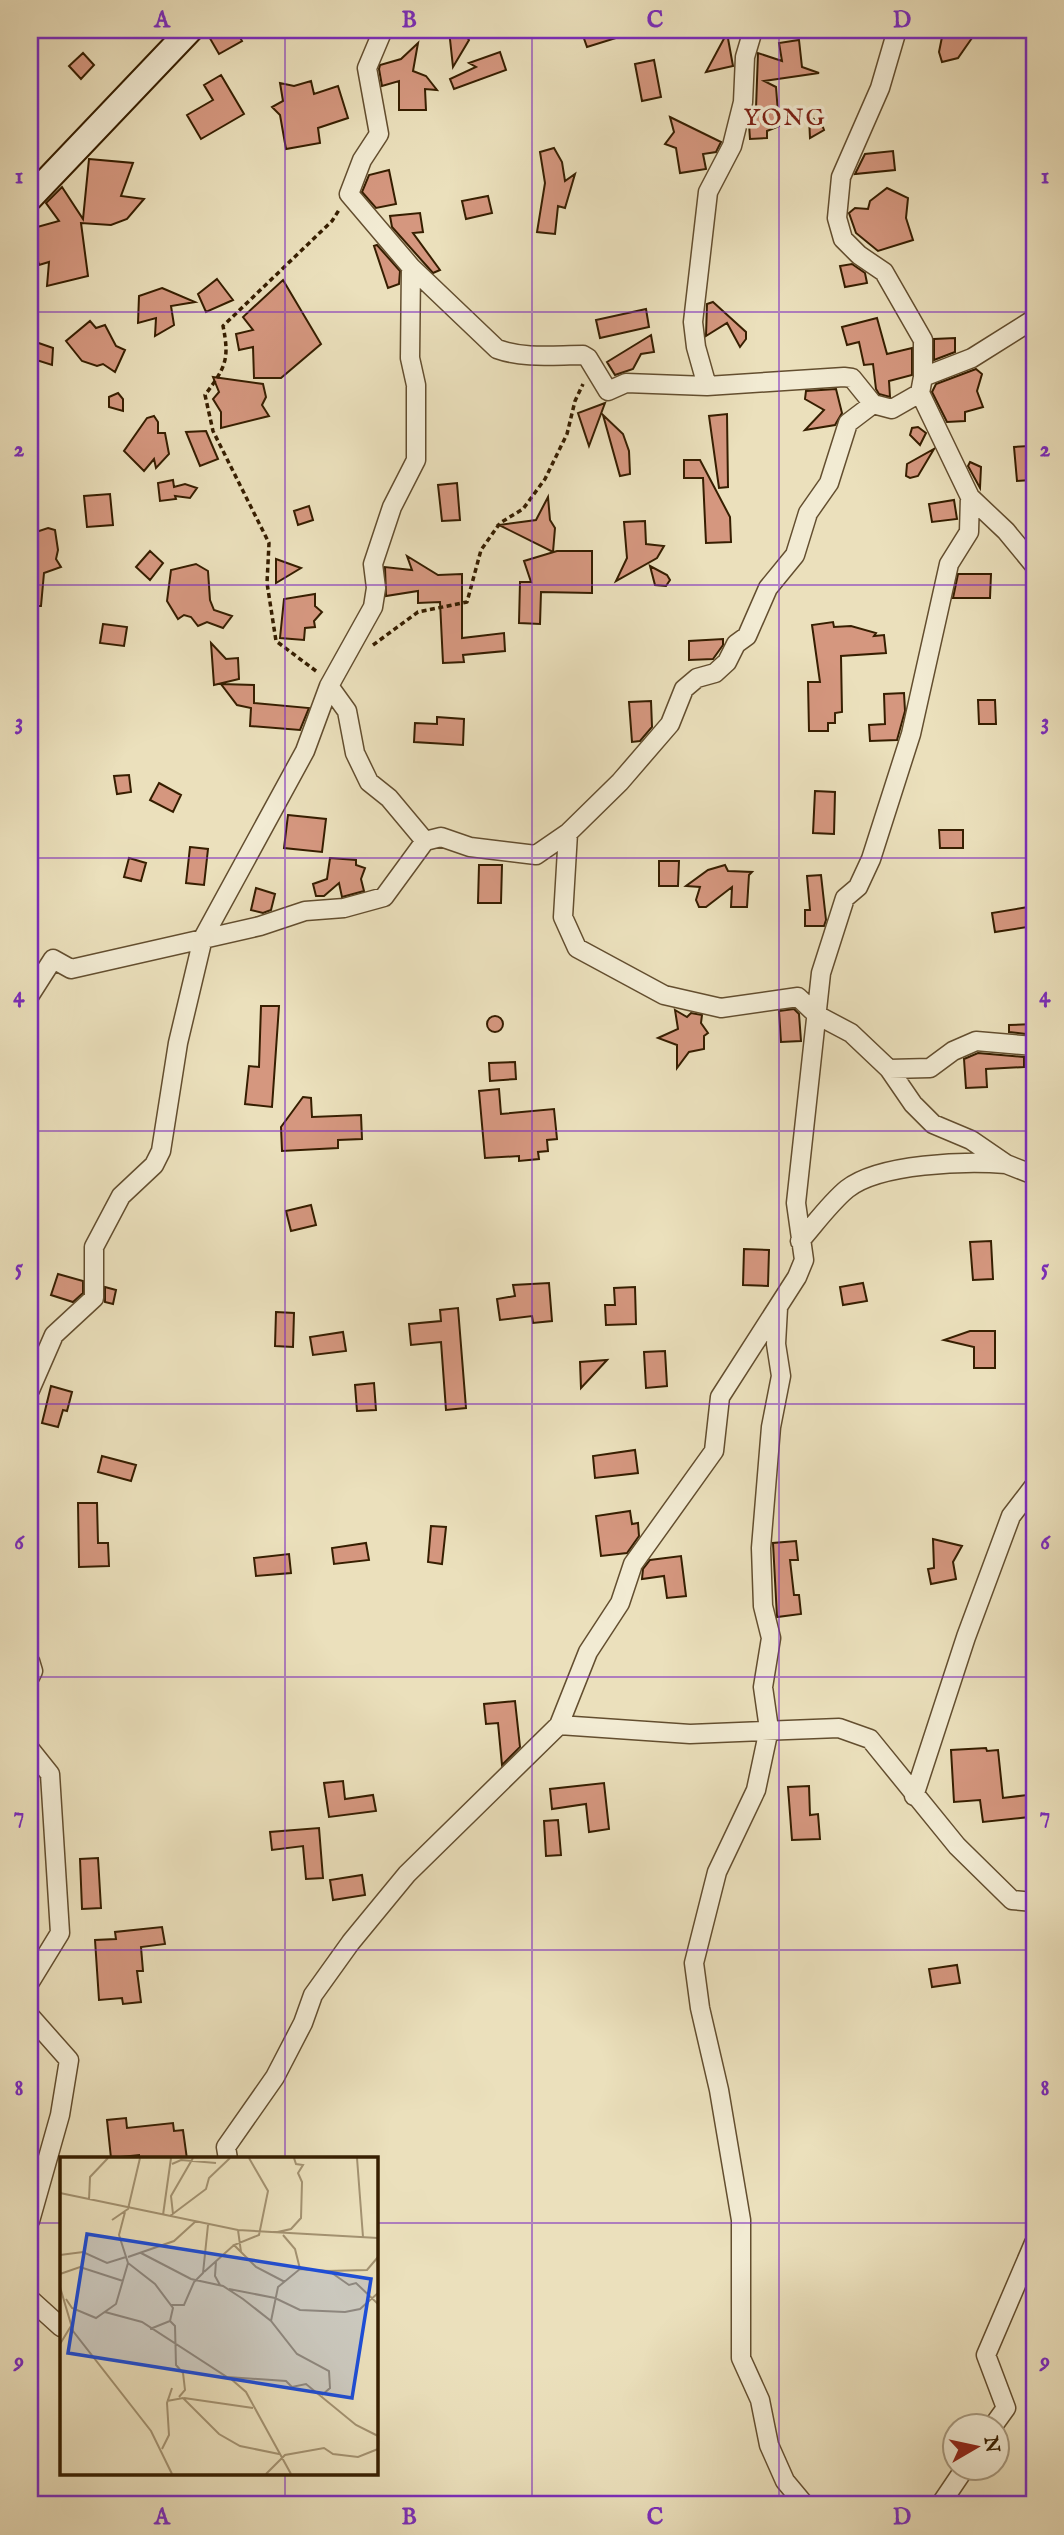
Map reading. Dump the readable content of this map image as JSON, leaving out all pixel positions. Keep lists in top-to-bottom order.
{
  "districts": ["YONG"],
  "north": "right",
  "grid": {
    "columns": [
      "A",
      "B",
      "C",
      "D"
    ],
    "rows": [
      "1",
      "2",
      "3",
      "4",
      "5",
      "6",
      "7",
      "8",
      "9"
    ]
  }
}
